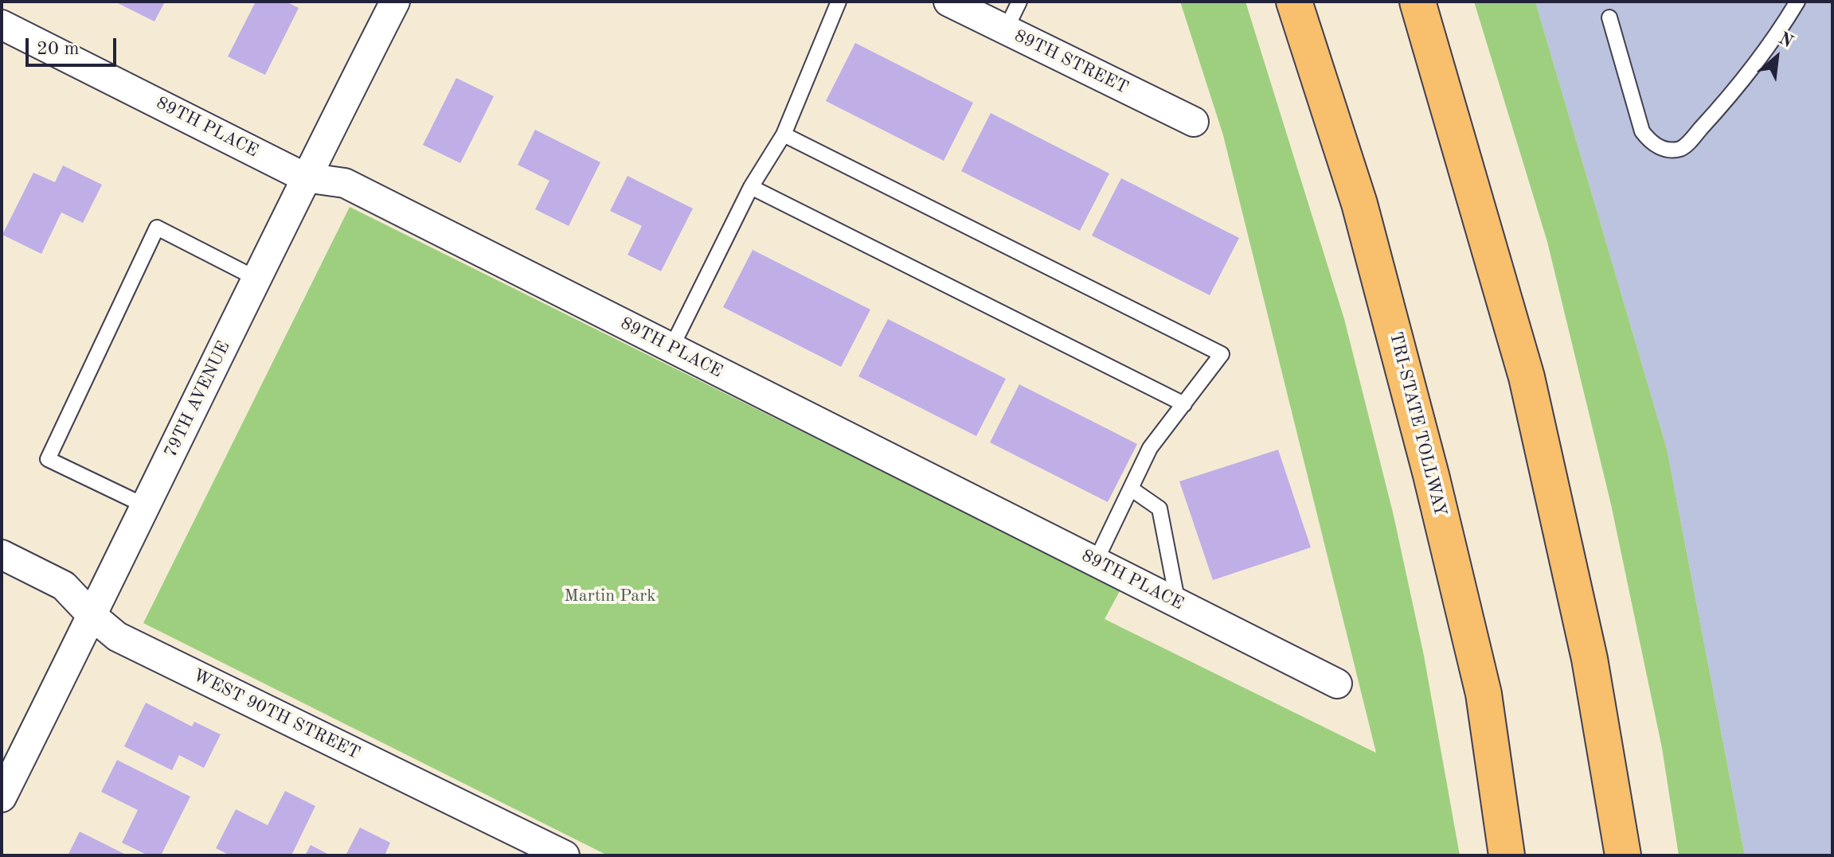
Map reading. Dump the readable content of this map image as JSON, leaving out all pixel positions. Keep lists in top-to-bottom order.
{
  "streets": {
    "highway": ["TRI-STATE TOLLWAY"],
    "street": [
      "89TH STREET",
      "89TH PLACE",
      "79TH AVENUE",
      "WEST 90TH STREET"
    ]
  },
  "crossings": [
    ["89TH PLACE", "79TH AVENUE"],
    ["79TH AVENUE", "WEST 90TH STREET"]
  ],
  "parks": ["Martin Park"],
  "scale_bar": "20 m",
  "north": "top right"
}
